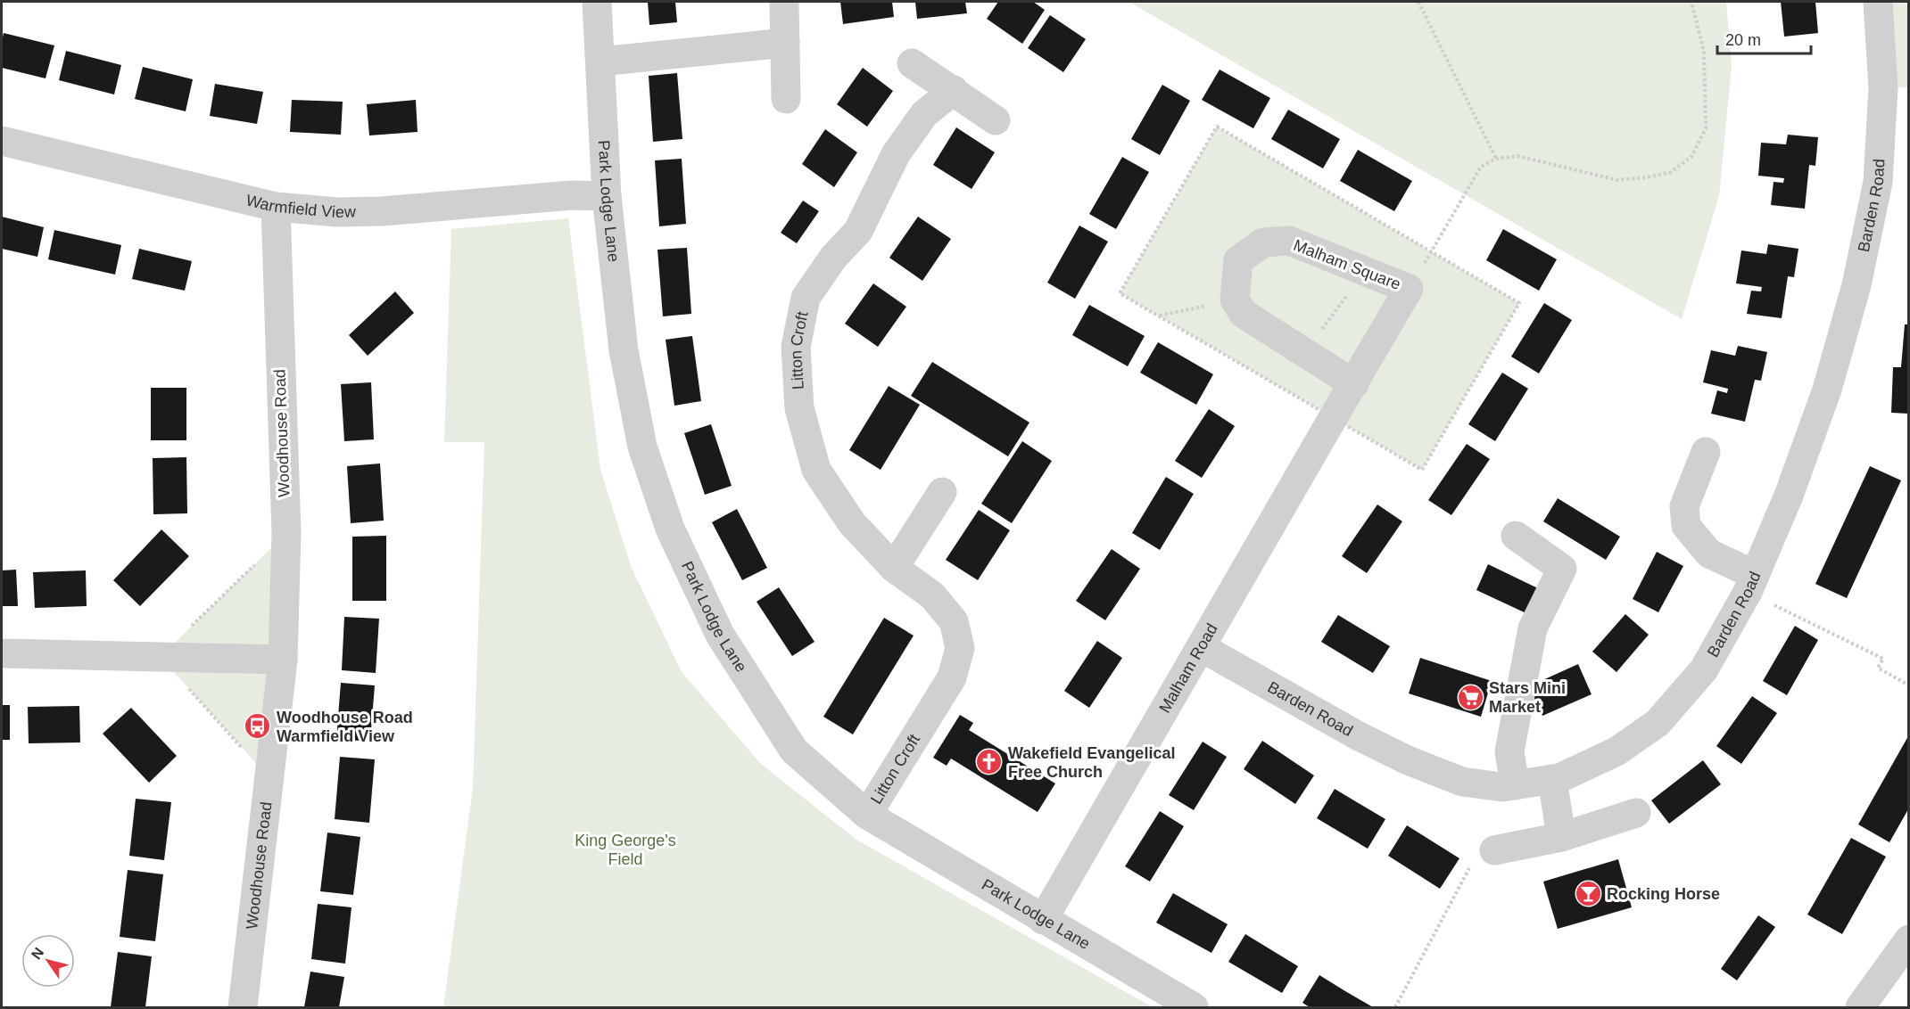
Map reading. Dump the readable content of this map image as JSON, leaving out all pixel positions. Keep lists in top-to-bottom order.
{
  "streets": {
    "street": [
      "Park Lodge Lane",
      "Warmfield View",
      "Barden Road",
      "Malham Square",
      "Litton Croft",
      "Woodhouse Road",
      "Malham Road"
    ]
  },
  "crossings": [
    ["Park Lodge Lane", "Warmfield View"],
    ["Park Lodge Lane", "Litton Croft"],
    ["Park Lodge Lane", "Malham Road"],
    ["Warmfield View", "Woodhouse Road"],
    ["Barden Road", "Malham Road"],
    ["Malham Square", "Malham Road"]
  ],
  "parks": ["King George's Field"],
  "places": {
    "supermarket": ["Stars Mini Market"],
    "bus stop": ["Woodhouse Road Warmfield View"],
    "church": ["Wakefield Evangelical Free Church"],
    "bar": ["Rocking Horse"]
  },
  "scale_bar": "20 m",
  "north": "top left"
}
